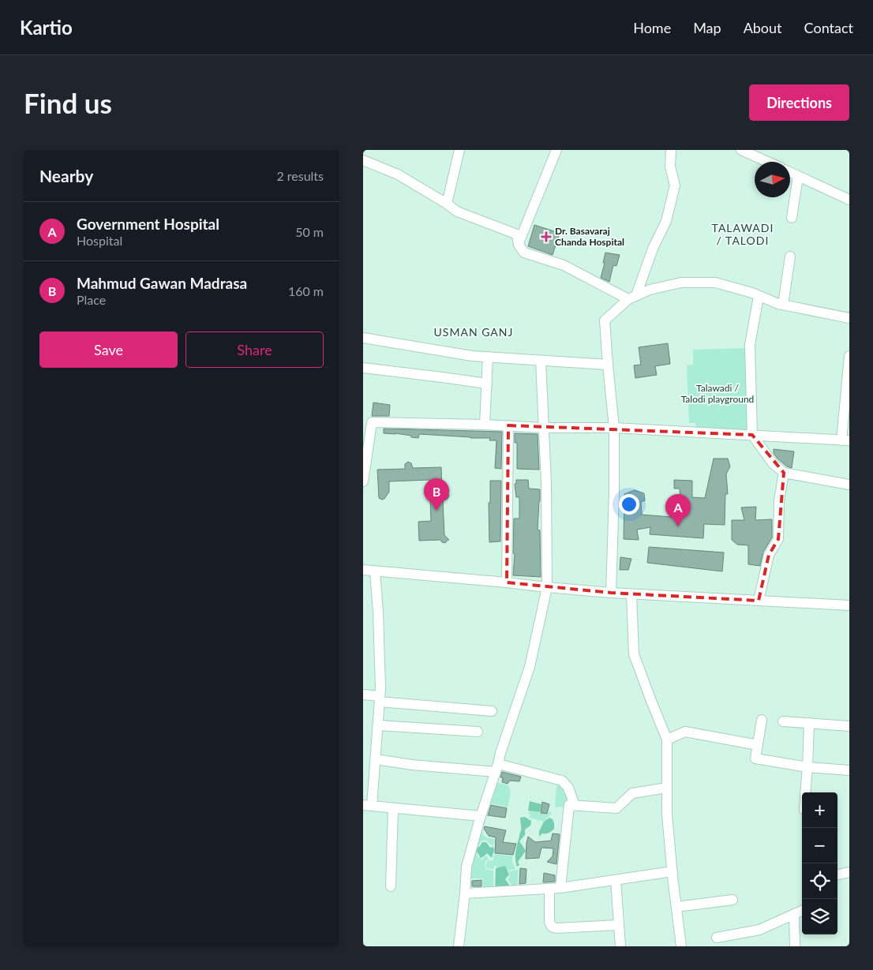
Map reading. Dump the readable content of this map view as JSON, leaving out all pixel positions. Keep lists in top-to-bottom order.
{
  "districts": ["TALAWADI / TALODI", "USMAN GANJ"],
  "parks": ["Talawadi / Talodi playground"],
  "places": {
    "health": ["Dr. Basavaraj Chanda Hospital"]
  },
  "north": "right",
  "page": {
    "header": "Kartio",
    "nav": [
      "Home",
      "Map",
      "About",
      "Contact"
    ],
    "buttons": [
      "Directions",
      ["Save", "Share"]
    ],
    "title": "Find us",
    "heading": ["Nearby", "2 results"],
    "list": [
      {
        "mark": "A",
        "name": "Government Hospital",
        "note": "Hospital",
        "value": "50 m"
      },
      {
        "mark": "B",
        "name": "Mahmud Gawan Madrasa",
        "note": "Place",
        "value": "160 m"
      }
    ],
    "pins": ["B", "A"],
    "map_buttons": ["+", "−"]
  }
}
